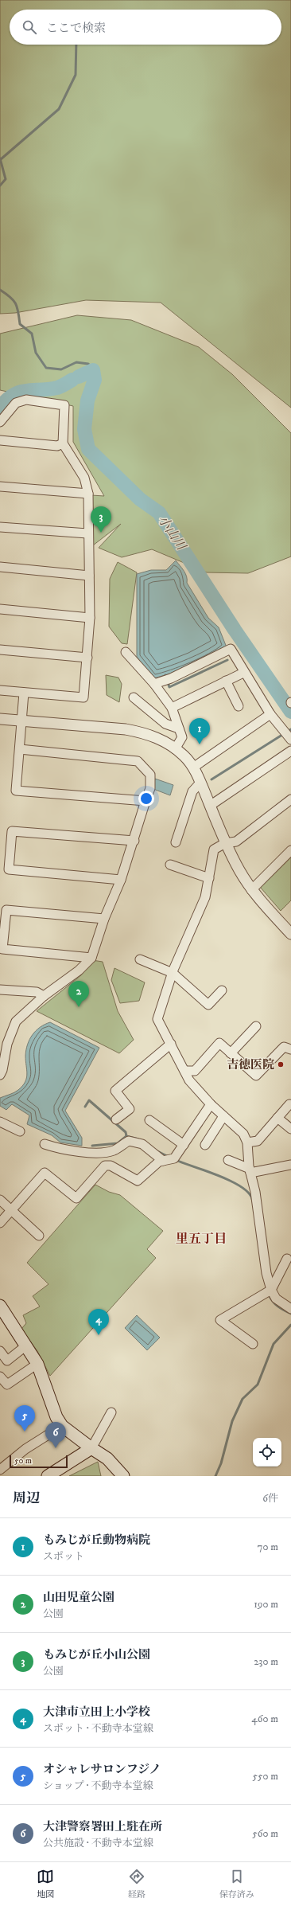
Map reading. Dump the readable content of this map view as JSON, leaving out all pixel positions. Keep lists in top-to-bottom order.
{
  "districts": ["里五丁目"],
  "water": ["小山川"],
  "places": ["吉徳医院"],
  "scale_bar": "50 m",
  "page": {
    "search": "ここで検索",
    "pins": [
      "3",
      "1",
      "2",
      "4",
      "5",
      "6"
    ],
    "scale": "50 m",
    "heading": ["周辺", "6件"],
    "list": [
      {
        "mark": "1",
        "name": "もみじが丘動物病院",
        "note": "スポット",
        "value": "70 m"
      },
      {
        "mark": "2",
        "name": "山田児童公園",
        "note": "公園",
        "value": "190 m"
      },
      {
        "mark": "3",
        "name": "もみじが丘小山公園",
        "note": "公園",
        "value": "230 m"
      },
      {
        "mark": "4",
        "name": "大津市立田上小学校",
        "note": "スポット · 不動寺本堂線",
        "value": "460 m"
      },
      {
        "mark": "5",
        "name": "オシャレサロンフジノ",
        "note": "ショップ · 不動寺本堂線",
        "value": "550 m"
      },
      {
        "mark": "6",
        "name": "大津警察署田上駐在所",
        "note": "公共施設 · 不動寺本堂線",
        "value": "560 m"
      }
    ],
    "nav": ["地図", "経路", "保存済み"]
  }
}
